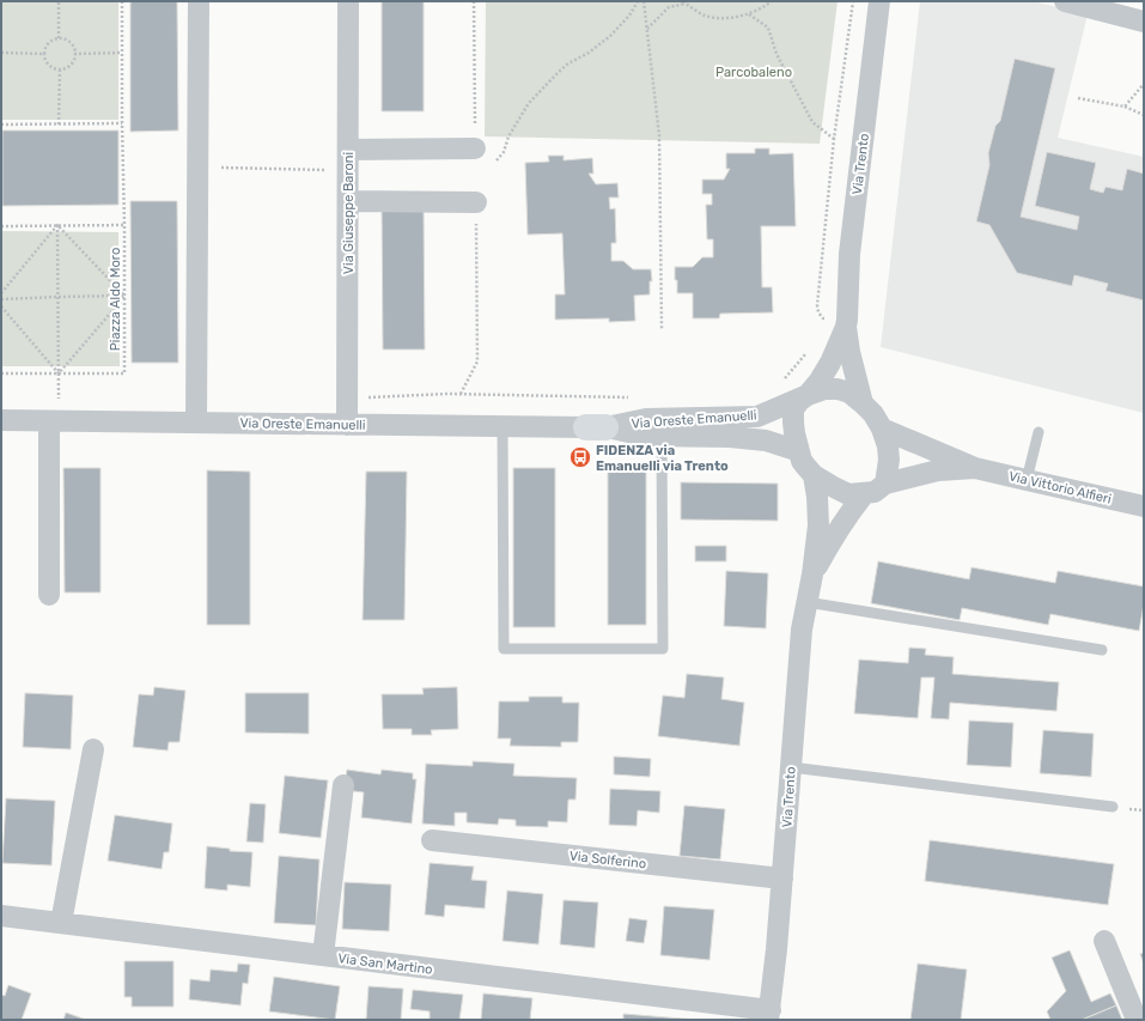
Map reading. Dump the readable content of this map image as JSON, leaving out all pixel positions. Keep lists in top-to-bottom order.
{
  "streets": {
    "street": [
      "Via Trento",
      "Via Giuseppe Baroni",
      "Via Oreste Emanuelli",
      "Via Vittorio Alfieri",
      "Via Solferino",
      "Via San Martino"
    ],
    "path": ["Piazza Aldo Moro"]
  },
  "crossings": [
    ["Via Trento", "Via Solferino"],
    ["Via Trento", "Via San Martino"],
    ["Via Giuseppe Baroni", "Via Oreste Emanuelli"]
  ],
  "parks": ["Parcobaleno"],
  "places": {
    "bus stop": ["FIDENZA via Emanuelli via Trento"]
  }
}
